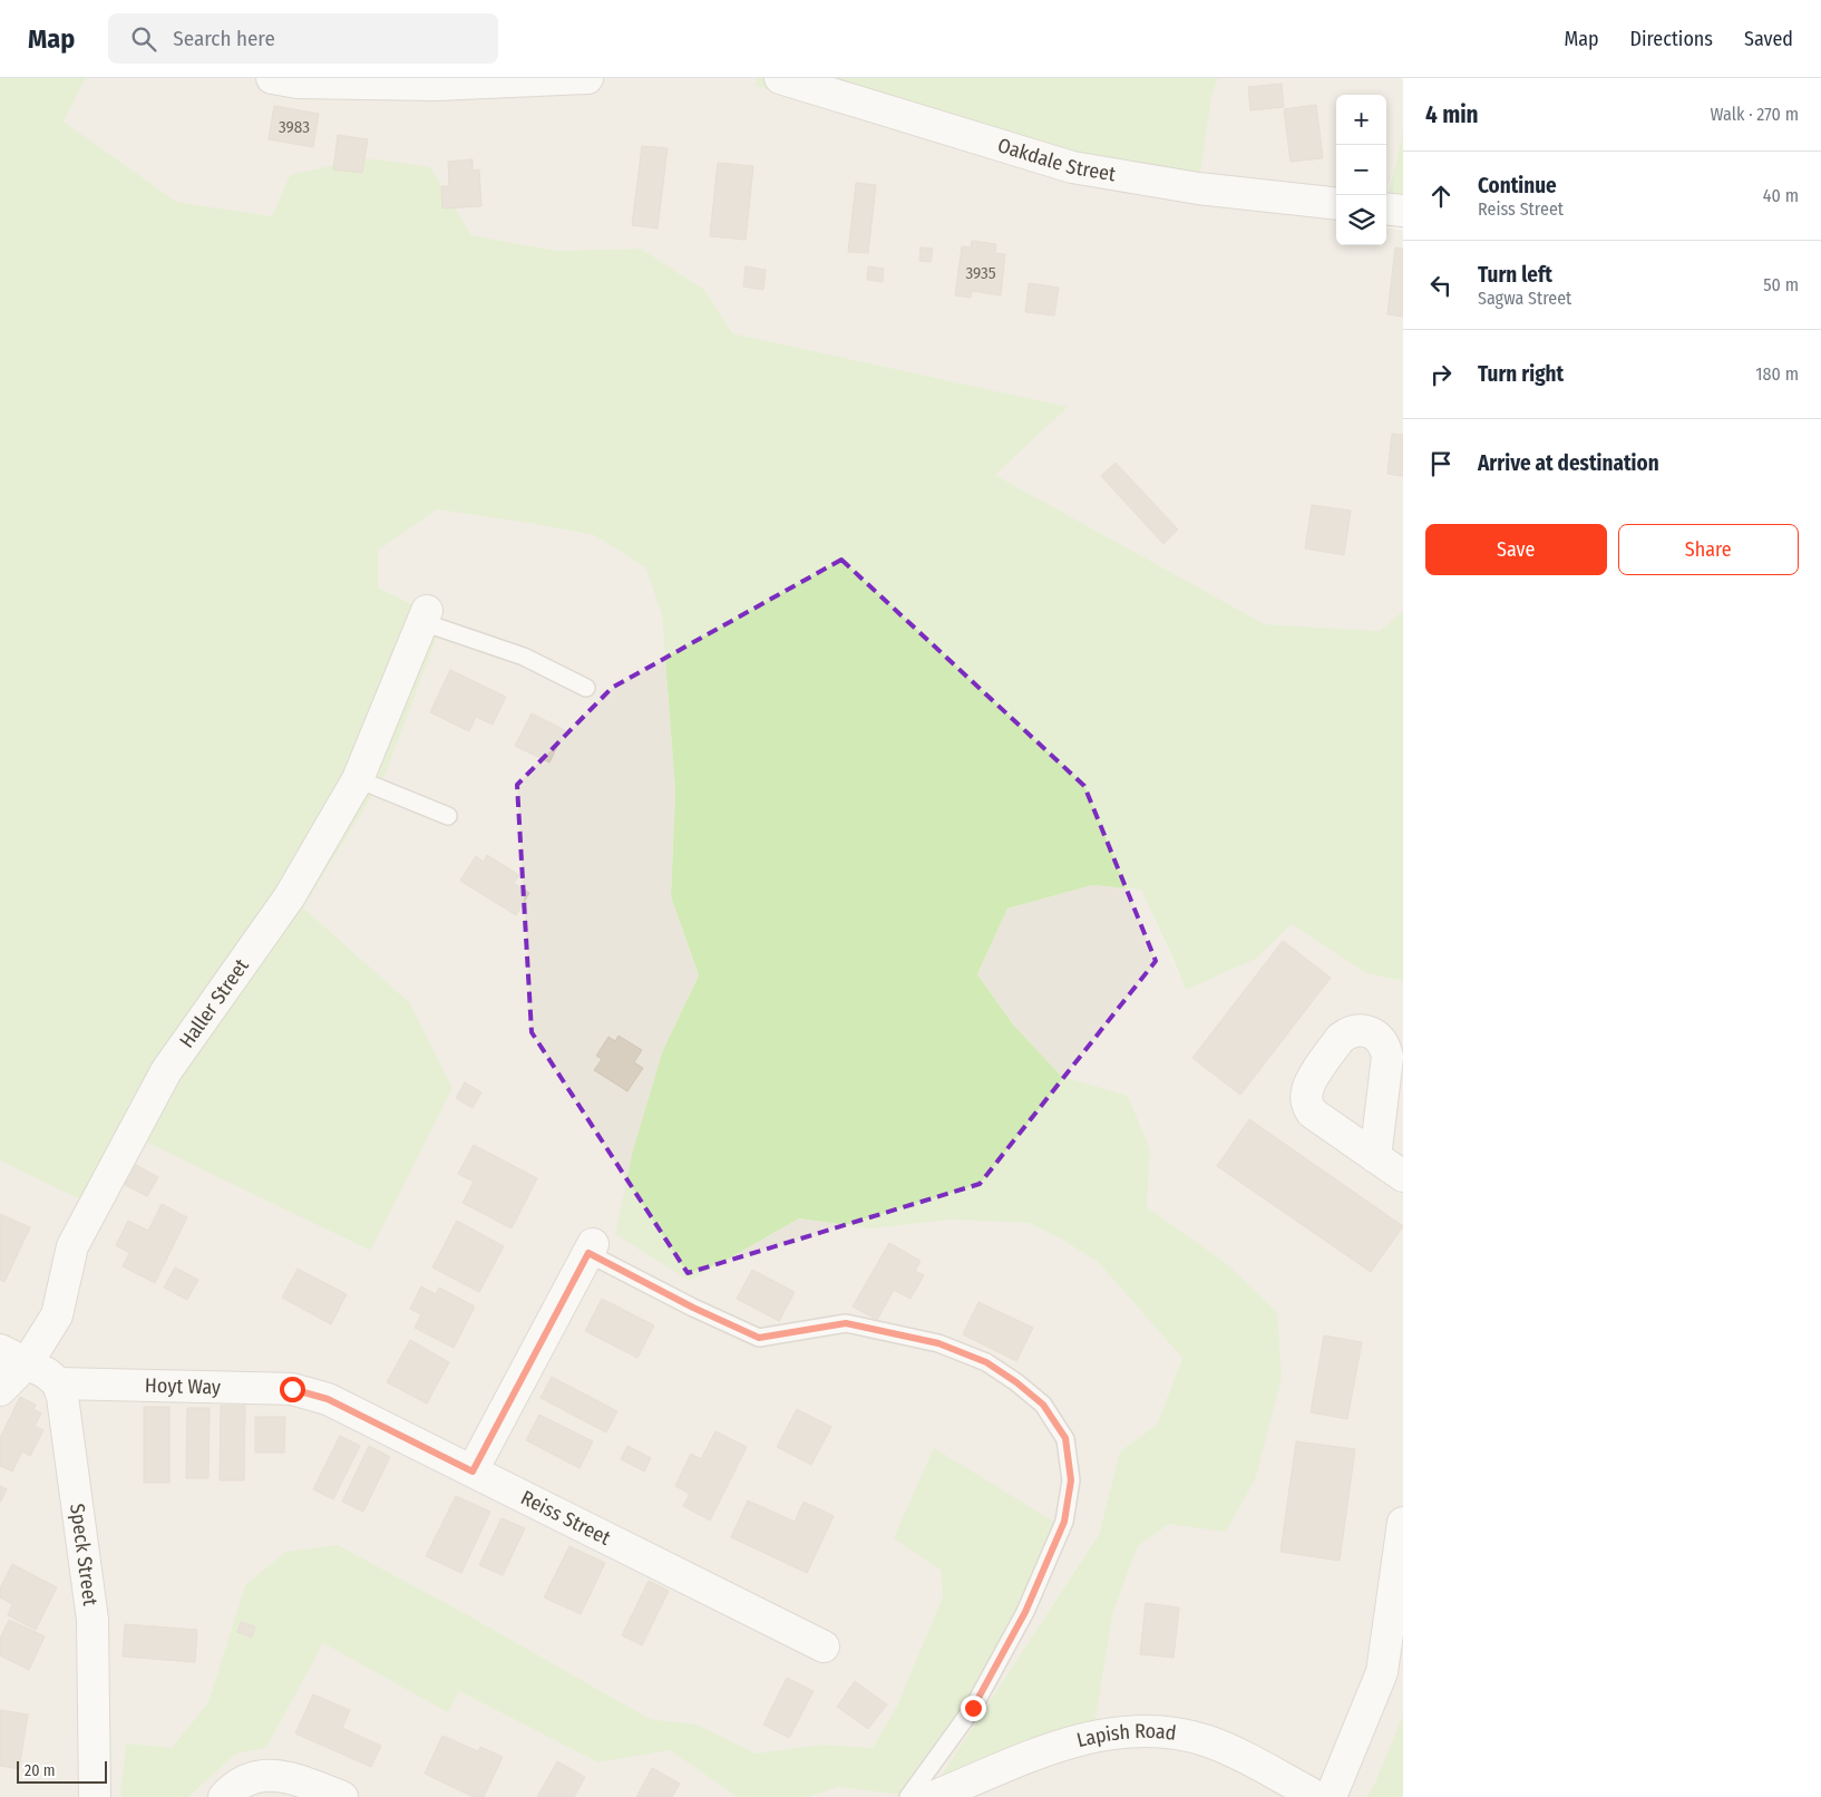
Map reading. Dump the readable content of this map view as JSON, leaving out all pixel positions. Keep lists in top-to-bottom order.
{
  "streets": {
    "street": [
      "Oakdale Street",
      "Haller Street",
      "Hoyt Way",
      "Reiss Street",
      "Speck Street",
      "Lapish Road"
    ]
  },
  "crossings": [
    ["Hoyt Way", "Reiss Street"],
    ["Hoyt Way", "Speck Street"]
  ],
  "house_numbers": ["3983", "3935"],
  "scale_bar": "20 m",
  "page": {
    "header": "Map",
    "search": "Search here",
    "nav": ["Map", "Directions", "Saved"],
    "heading": ["4 min", "Walk · 270 m"],
    "map_buttons": ["+", "−"],
    "list": [
      ["Continue", "Reiss Street", "40 m"],
      ["Turn left", "Sagwa Street", "50 m"],
      ["Turn right", "180 m"],
      "Arrive at destination"
    ],
    "buttons": ["Save", "Share"],
    "scale": "20 m"
  }
}
